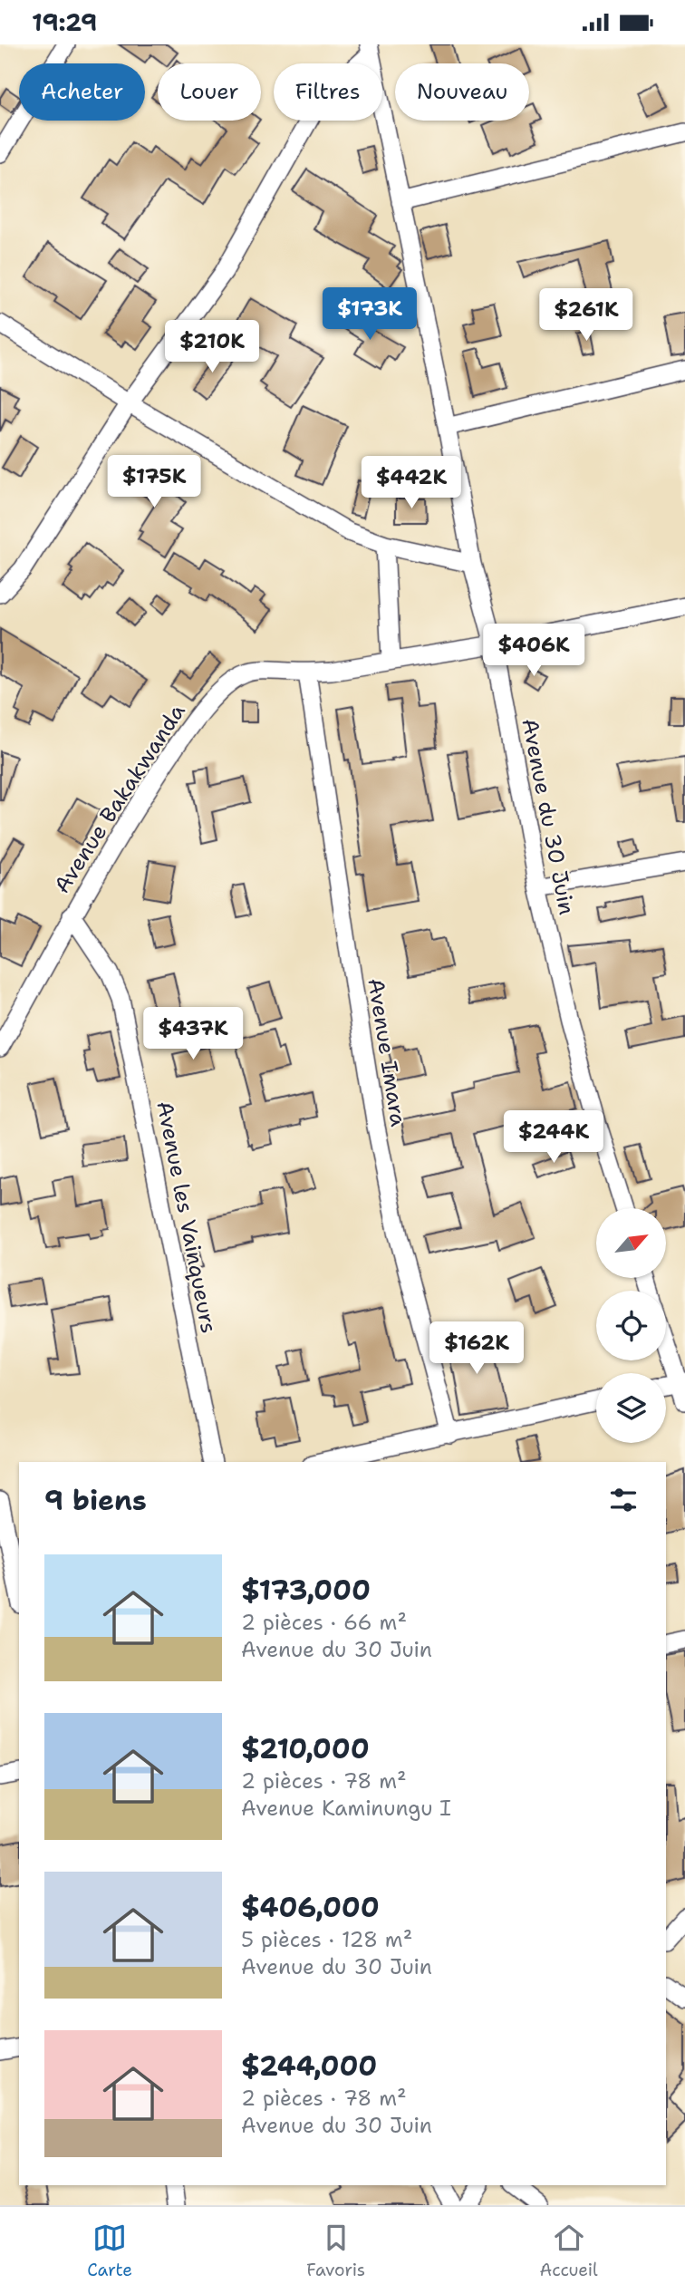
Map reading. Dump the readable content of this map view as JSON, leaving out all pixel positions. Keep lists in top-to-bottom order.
{
  "streets": {
    "street": [
      "Avenue Bakakwanda",
      "Avenue du 30 Juin",
      "Avenue Imara",
      "Avenue les Vainqueurs"
    ]
  },
  "crossings": [
    ["Avenue Bakakwanda", "Avenue du 30 Juin"],
    ["Avenue Bakakwanda", "Avenue Imara"],
    ["Avenue Bakakwanda", "Avenue les Vainqueurs"]
  ],
  "north": "top right",
  "page": {
    "status": "19:29",
    "chip": [
      "Acheter",
      "Louer",
      "Filtres",
      "Nouveau"
    ],
    "price": [
      "$173K",
      "$261K",
      "$210K",
      "$175K",
      "$442K",
      "$406K",
      "$437K",
      "$244K",
      "$162K"
    ],
    "heading": "9 biens",
    "list": [
      {
        "name": "$173,000",
        "note": "2 pièces · 66 m² · Avenue du 30 Juin"
      },
      {
        "name": "$210,000",
        "note": "2 pièces · 78 m² · Avenue Kaminungu I"
      },
      {
        "name": "$406,000",
        "note": "5 pièces · 128 m² · Avenue du 30 Juin"
      },
      {
        "name": "$244,000",
        "note": "2 pièces · 78 m² · Avenue du 30 Juin"
      }
    ],
    "tabs": ["Carte", "Favoris", "Accueil"]
  }
}
